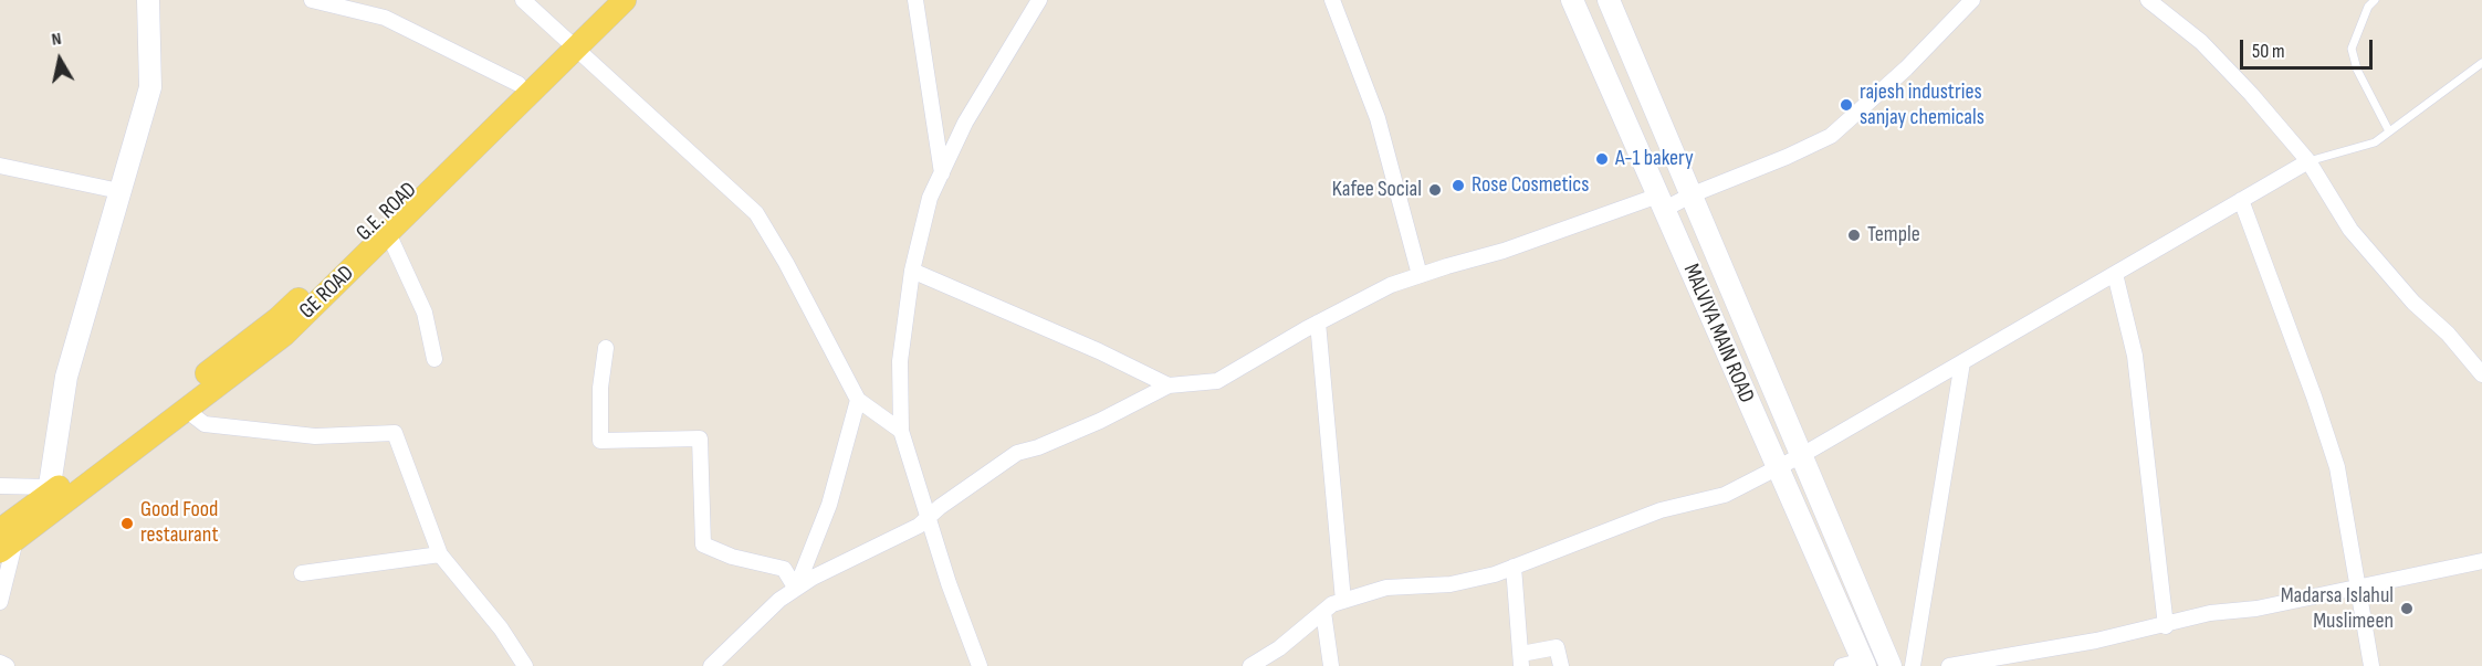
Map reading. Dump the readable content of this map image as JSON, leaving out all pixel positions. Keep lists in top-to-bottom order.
{
  "streets": {
    "main road": ["G.E. ROAD", "GE ROAD"],
    "street": ["MALVIYA MAIN ROAD"]
  },
  "crossings": [
    ["G.E. ROAD", "GE ROAD"]
  ],
  "places": [
    "rajesh industries sanjay chemicals",
    "A-1 bakery",
    "Rose Cosmetics",
    "Kafee Social",
    "Temple",
    "Good Food restaurant",
    "Madarsa Islahul Muslimeen"
  ],
  "scale_bar": "50 m",
  "north": "top"
}
